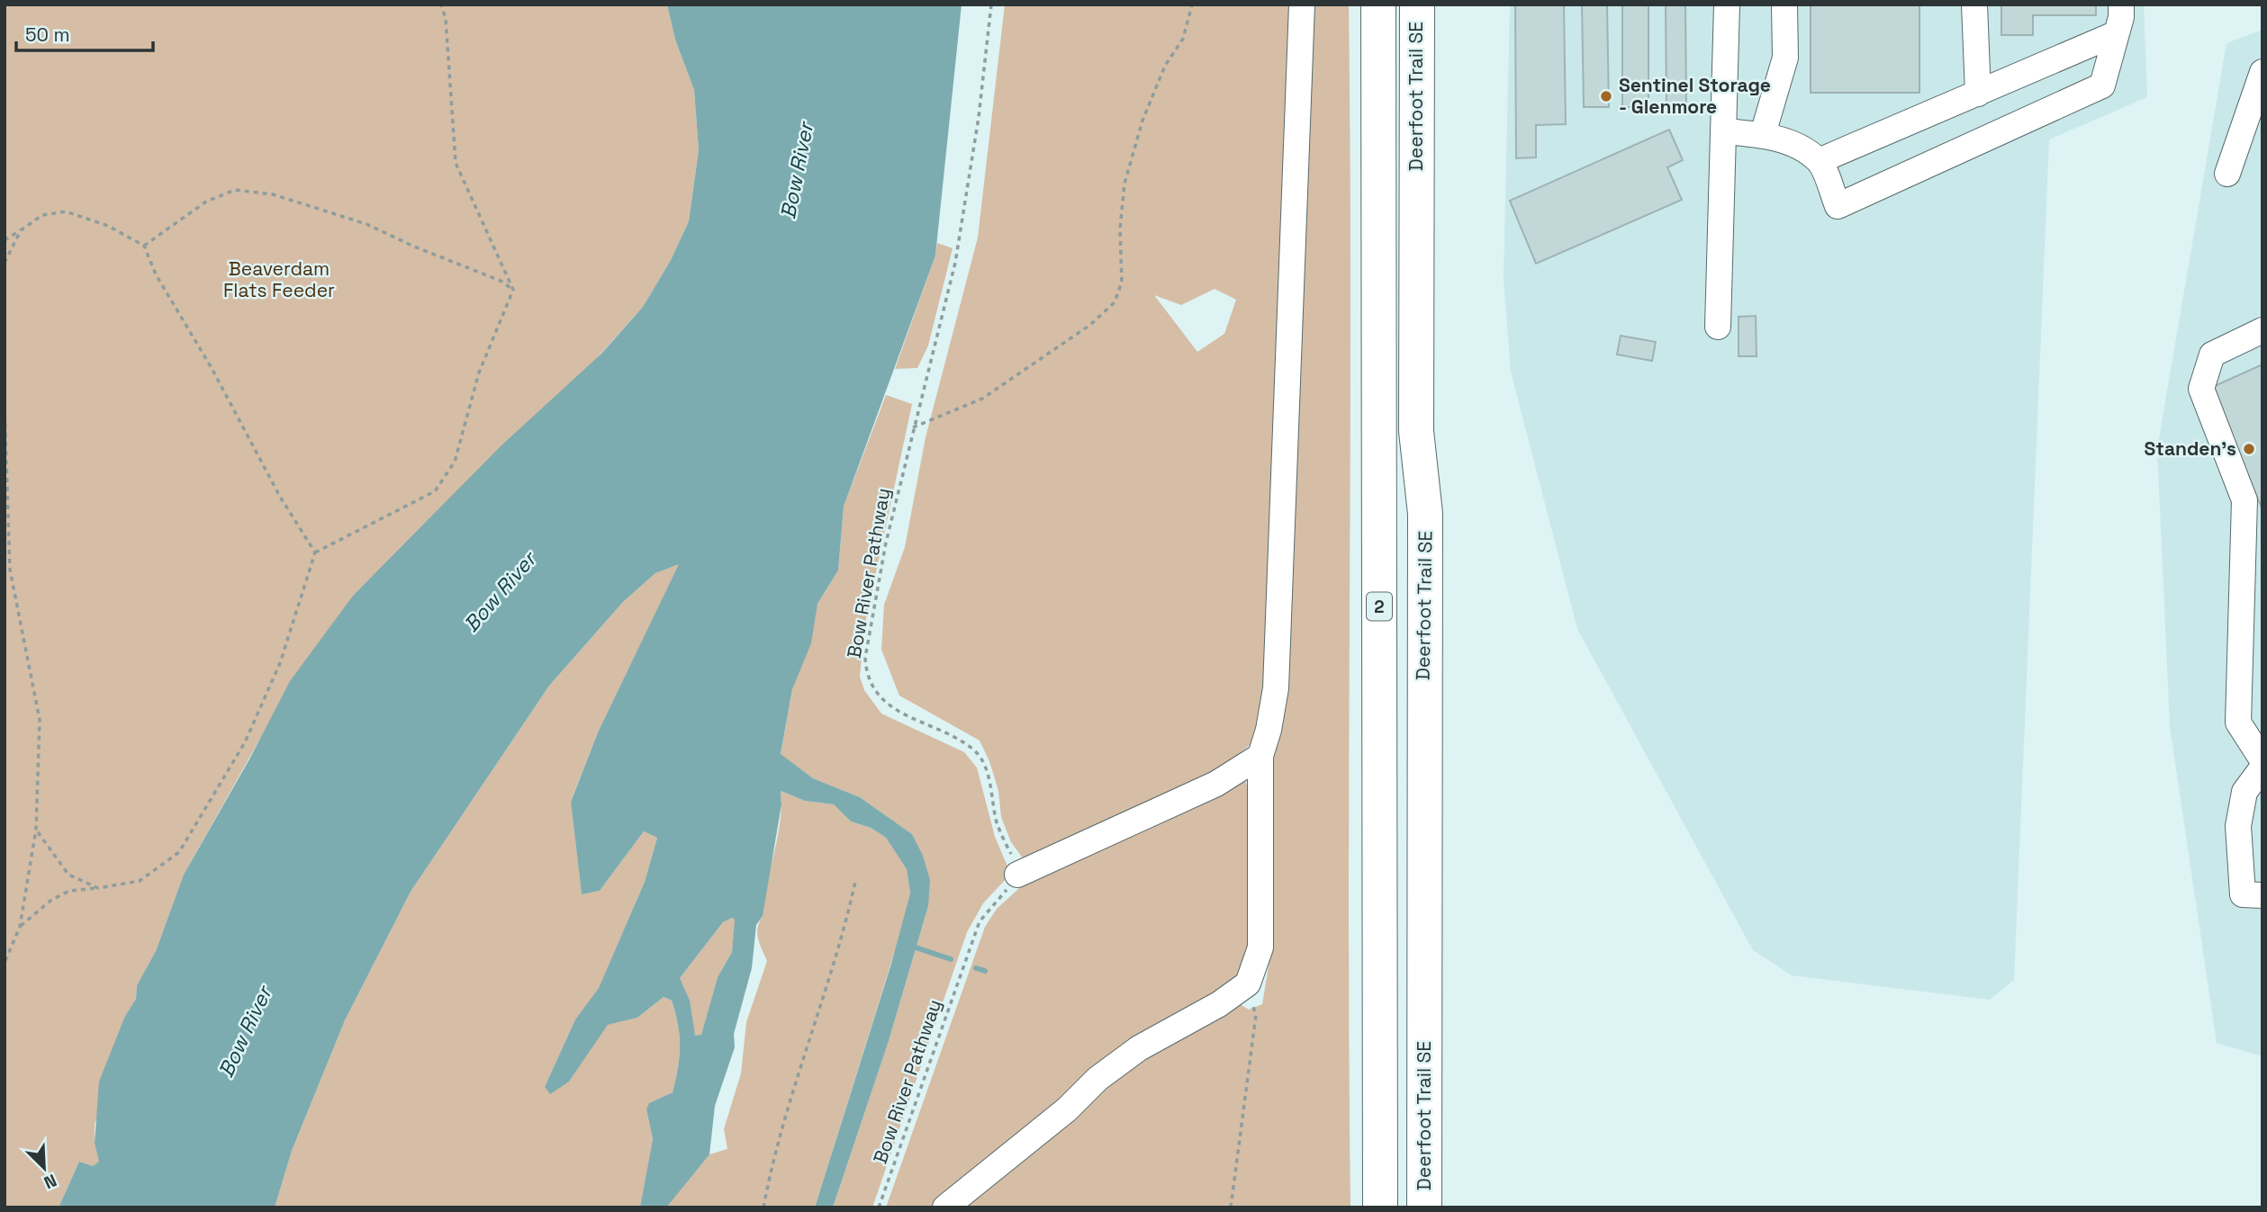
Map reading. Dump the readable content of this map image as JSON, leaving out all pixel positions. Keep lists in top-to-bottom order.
{
  "streets": {
    "highway": ["Deerfoot Trail SE", "2"],
    "path": ["Bow River Pathway"]
  },
  "water": ["Bow River"],
  "parks": ["Beaverdam Flats Feeder"],
  "places": ["Sentinel Storage - Glenmore", "Standen's"],
  "scale_bar": "50 m",
  "north": "bottom right"
}
